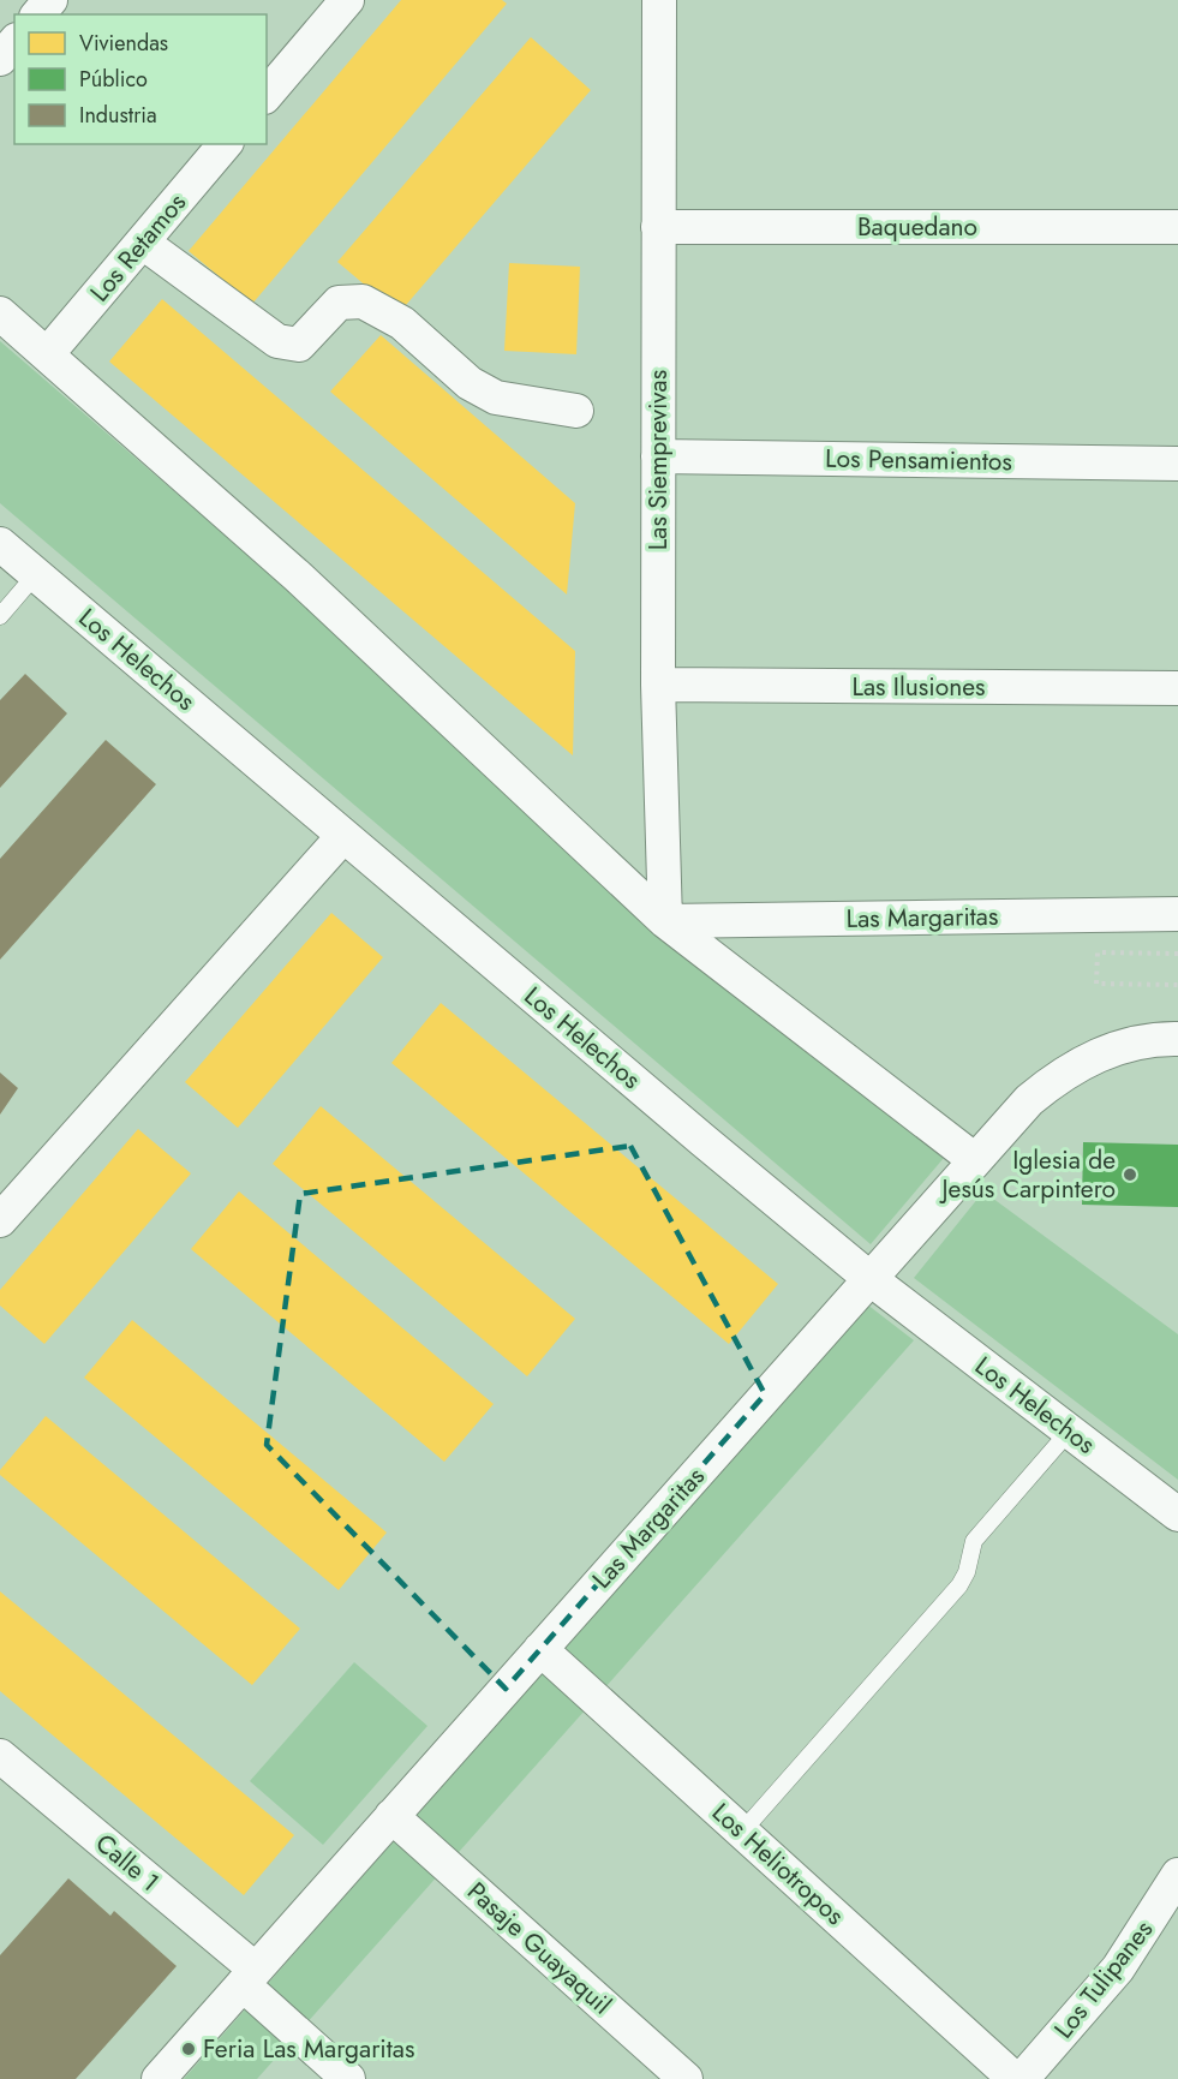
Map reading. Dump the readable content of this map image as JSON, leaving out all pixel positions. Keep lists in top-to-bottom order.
{
  "streets": {
    "street": [
      "Baquedano",
      "Los Retamos",
      "Las Siemprevivas",
      "Los Pensamientos",
      "Los Helechos",
      "Las Ilusiones",
      "Las Margaritas",
      "Calle 1",
      "Los Heliotropos",
      "Pasaje Guayaquil",
      "Los Tulipanes"
    ]
  },
  "crossings": [
    ["Baquedano", "Las Siemprevivas"],
    ["Las Siemprevivas", "Los Pensamientos"],
    ["Las Siemprevivas", "Las Ilusiones"],
    ["Las Siemprevivas", "Las Margaritas"],
    ["Los Helechos", "Las Margaritas"],
    ["Las Margaritas", "Calle 1"],
    ["Las Margaritas", "Los Heliotropos"],
    ["Las Margaritas", "Pasaje Guayaquil"]
  ],
  "places": ["Iglesia de Jesús Carpintero", "Feria Las Margaritas"],
  "legend": ["Viviendas", "Público", "Industria"]
}
